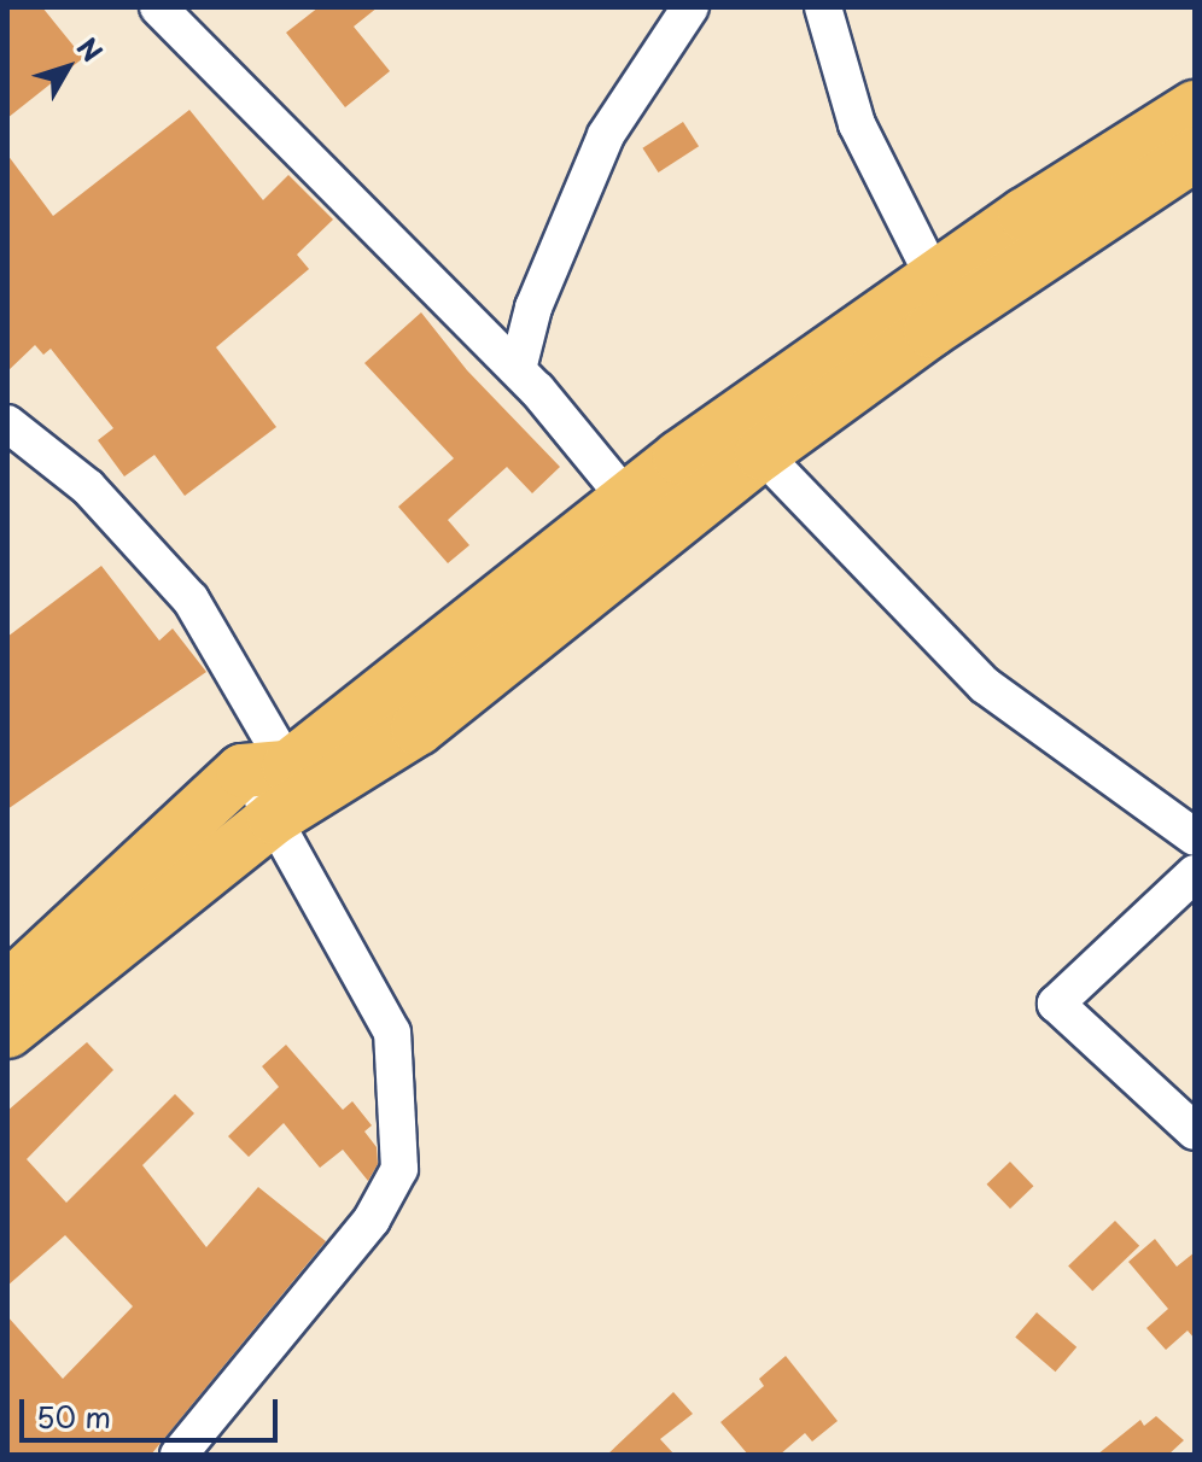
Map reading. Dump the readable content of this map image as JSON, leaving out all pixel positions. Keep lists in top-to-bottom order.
{
  "scale_bar": "50 m",
  "north": "top right"
}
